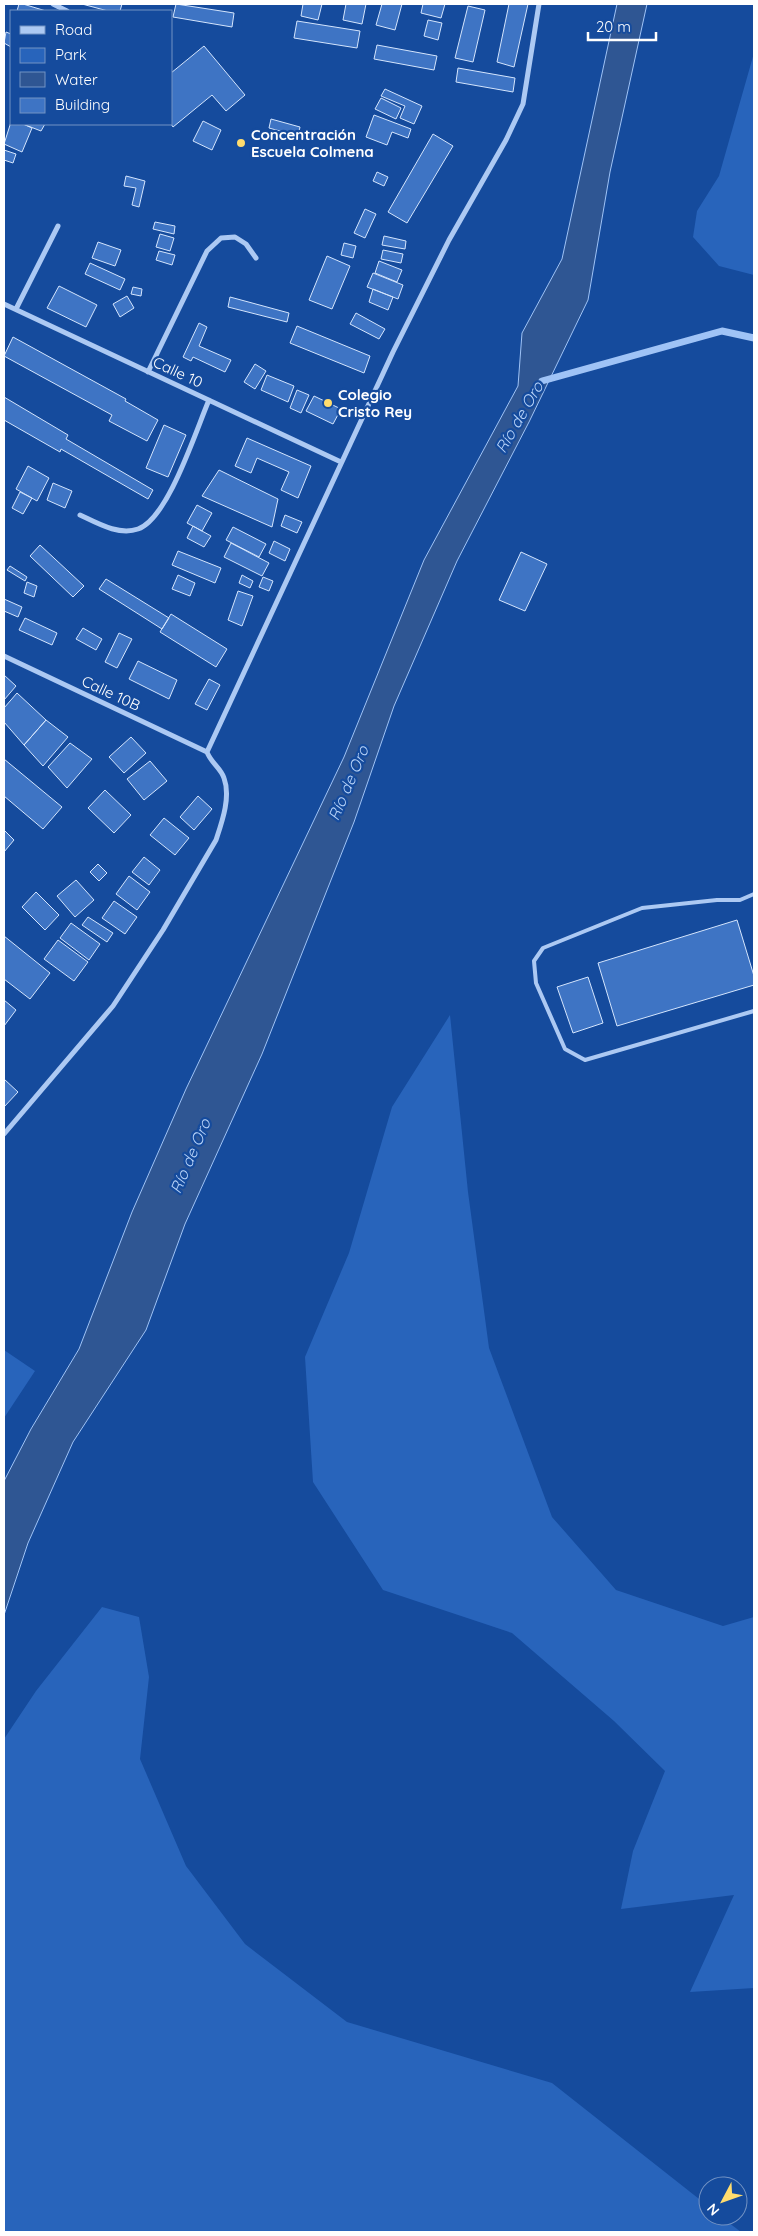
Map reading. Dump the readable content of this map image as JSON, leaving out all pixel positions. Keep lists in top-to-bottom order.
{
  "streets": {
    "street": ["Calle 10", "Calle 10B"]
  },
  "water": ["Río de Oro"],
  "places": ["Concentración Escuela Colmena", "Colegio Cristo Rey"],
  "legend": [
    "Road",
    "Park",
    "Water",
    "Building"
  ],
  "scale_bar": "20 m",
  "north": "bottom left"
}
